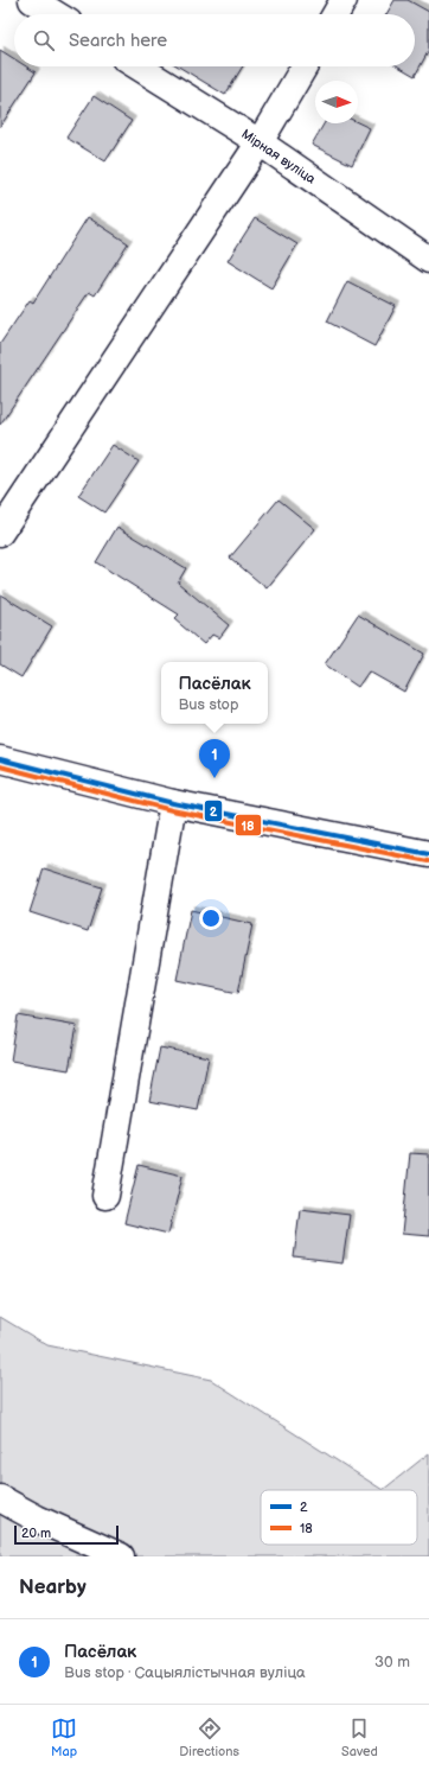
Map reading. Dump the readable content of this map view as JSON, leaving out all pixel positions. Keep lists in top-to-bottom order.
{
  "streets": {
    "street": ["Мірная вуліца"]
  },
  "lines": ["transit line 2", "transit line 18"],
  "legend": ["2", "18"],
  "scale_bar": "20 m",
  "north": "right",
  "page": {
    "search": "Search here",
    "popup": ["Пасёлак", "Bus stop"],
    "pins": "1",
    "scale": "20 m",
    "heading": "Nearby",
    "list": [
      {
        "mark": "1",
        "name": "Пасёлак",
        "note": "Bus stop · Сацыялістычная вуліца",
        "value": "30 m"
      }
    ],
    "nav": ["Map", "Directions", "Saved"]
  }
}
